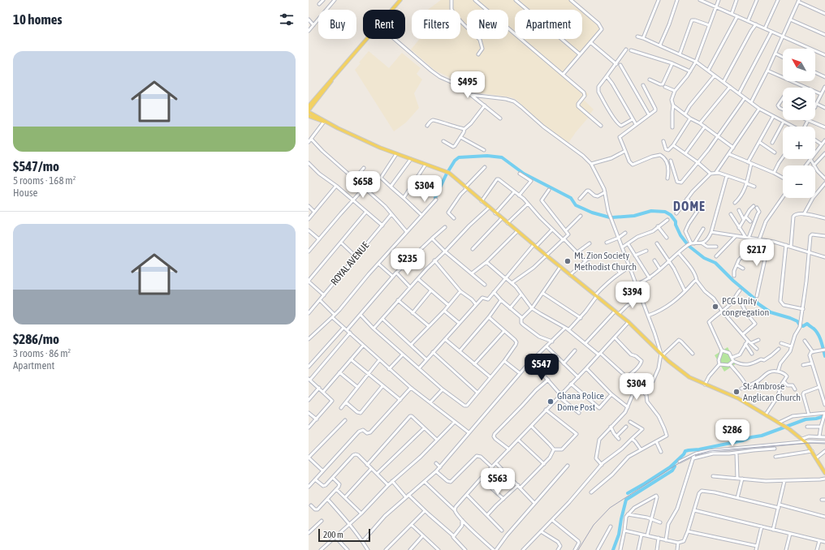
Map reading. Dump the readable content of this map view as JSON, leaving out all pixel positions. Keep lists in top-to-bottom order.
{
  "streets": {
    "street": ["ROYAL AVENUE"]
  },
  "districts": ["DOME"],
  "places": [
    "Mt. Zion Society Methodist Church",
    "PCG Unity congregation",
    "St. Ambrose Anglican Church",
    "Ghana Police Dome Post"
  ],
  "scale_bar": "200 m",
  "north": "top left",
  "page": {
    "heading": "10 homes",
    "chip": [
      "Buy",
      "Rent",
      "Filters",
      "New",
      "Apartment"
    ],
    "list": [
      {
        "name": "$547/mo",
        "note": "5 rooms · 168 m² · House"
      },
      {
        "name": "$286/mo",
        "note": "3 rooms · 86 m² · Apartment"
      }
    ],
    "map_buttons": ["+", "−"],
    "price": [
      "$495",
      "$658",
      "$304",
      "$217",
      "$235",
      "$394",
      "$547",
      "$304",
      "$286",
      "$563"
    ],
    "scale": "200 m"
  }
}
